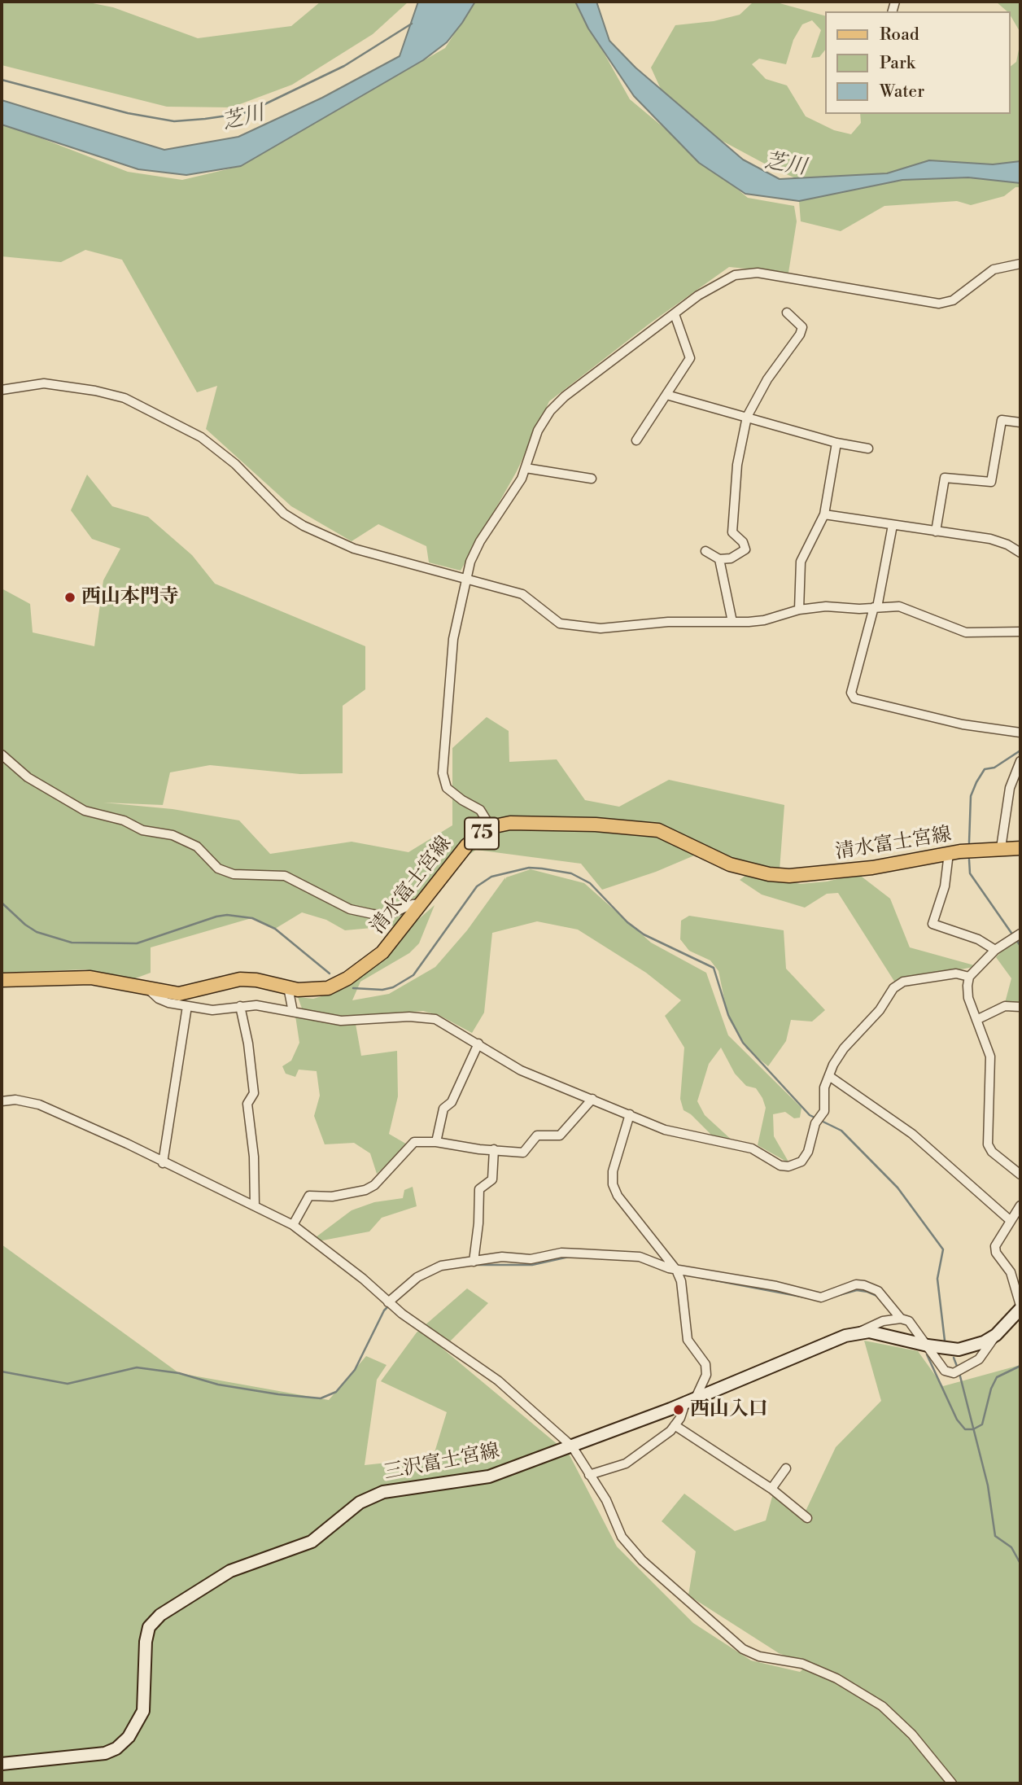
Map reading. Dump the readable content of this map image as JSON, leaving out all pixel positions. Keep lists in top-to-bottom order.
{
  "streets": {
    "main road": ["75", "清水富士宮線", "三沢富士宮線"]
  },
  "water": ["芝川"],
  "places": ["西山本門寺", "西山入口"],
  "legend": ["Road", "Park", "Water"]
}
